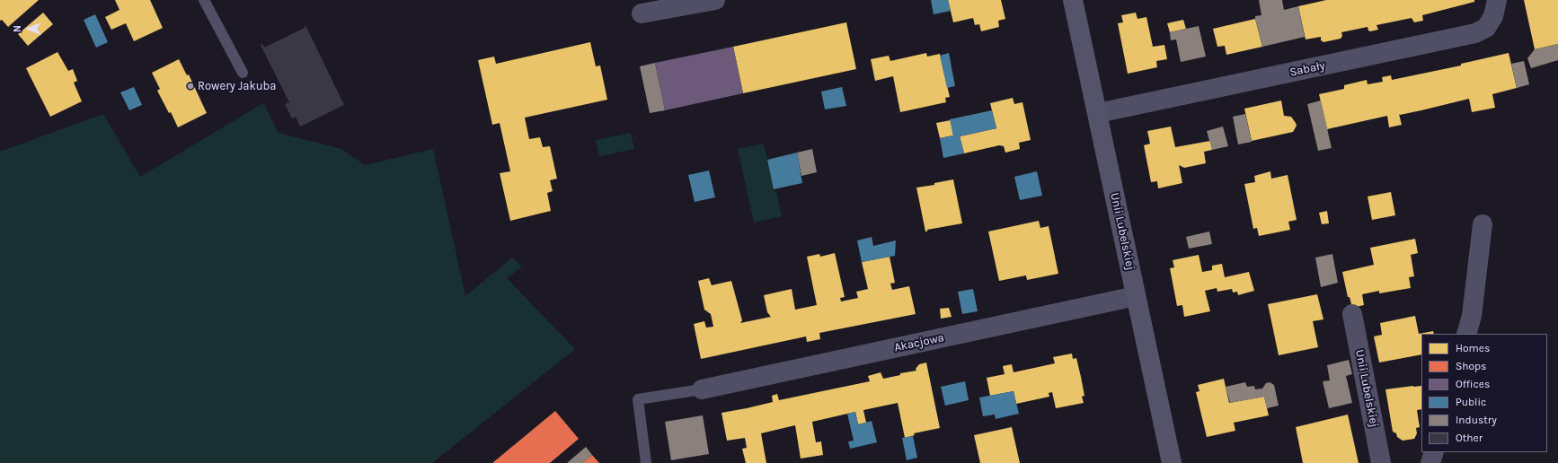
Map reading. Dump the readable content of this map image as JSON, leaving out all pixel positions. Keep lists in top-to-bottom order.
{
  "streets": {
    "street": ["Sabały", "Unii Lubelskiej", "Akacjowa"]
  },
  "crossings": [
    ["Sabały", "Unii Lubelskiej"],
    ["Unii Lubelskiej", "Akacjowa"]
  ],
  "places": ["Rowery Jakuba"],
  "legend": [
    "Homes",
    "Shops",
    "Offices",
    "Public",
    "Industry",
    "Other"
  ],
  "north": "left"
}
